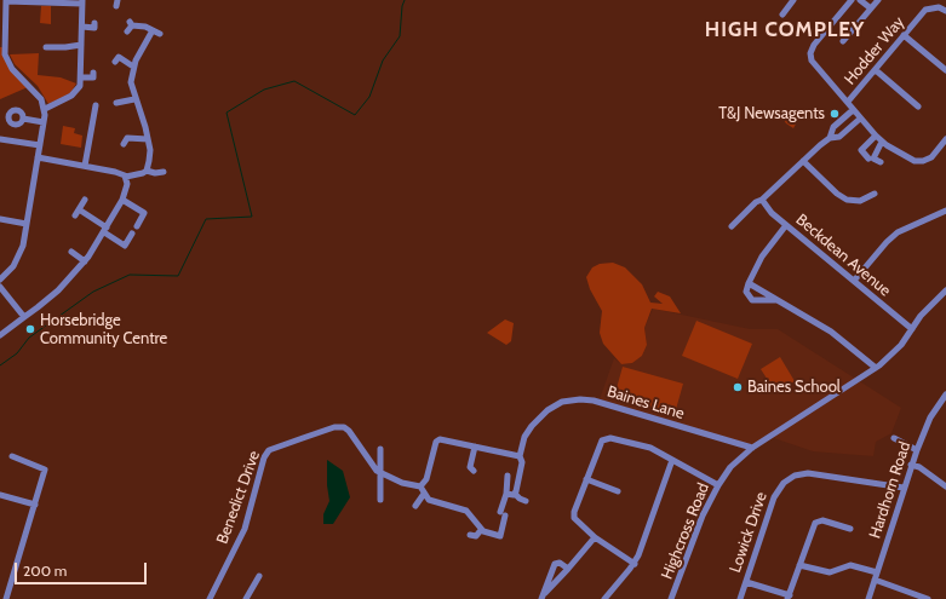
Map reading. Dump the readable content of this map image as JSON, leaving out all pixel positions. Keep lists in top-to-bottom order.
{
  "streets": {
    "street": [
      "Hodder Way",
      "Beckdean Avenue",
      "Baines Lane",
      "Hardhorn Road",
      "Benedict Drive",
      "Highcross Road",
      "Lowick Drive"
    ]
  },
  "crossings": [
    ["Beckdean Avenue", "Highcross Road"],
    ["Baines Lane", "Highcross Road"],
    ["Hardhorn Road", "Lowick Drive"]
  ],
  "districts": ["HIGH COMPLEY"],
  "places": ["T&J Newsagents", "Horsebridge Community Centre", "Baines School"],
  "scale_bar": "200 m"
}
